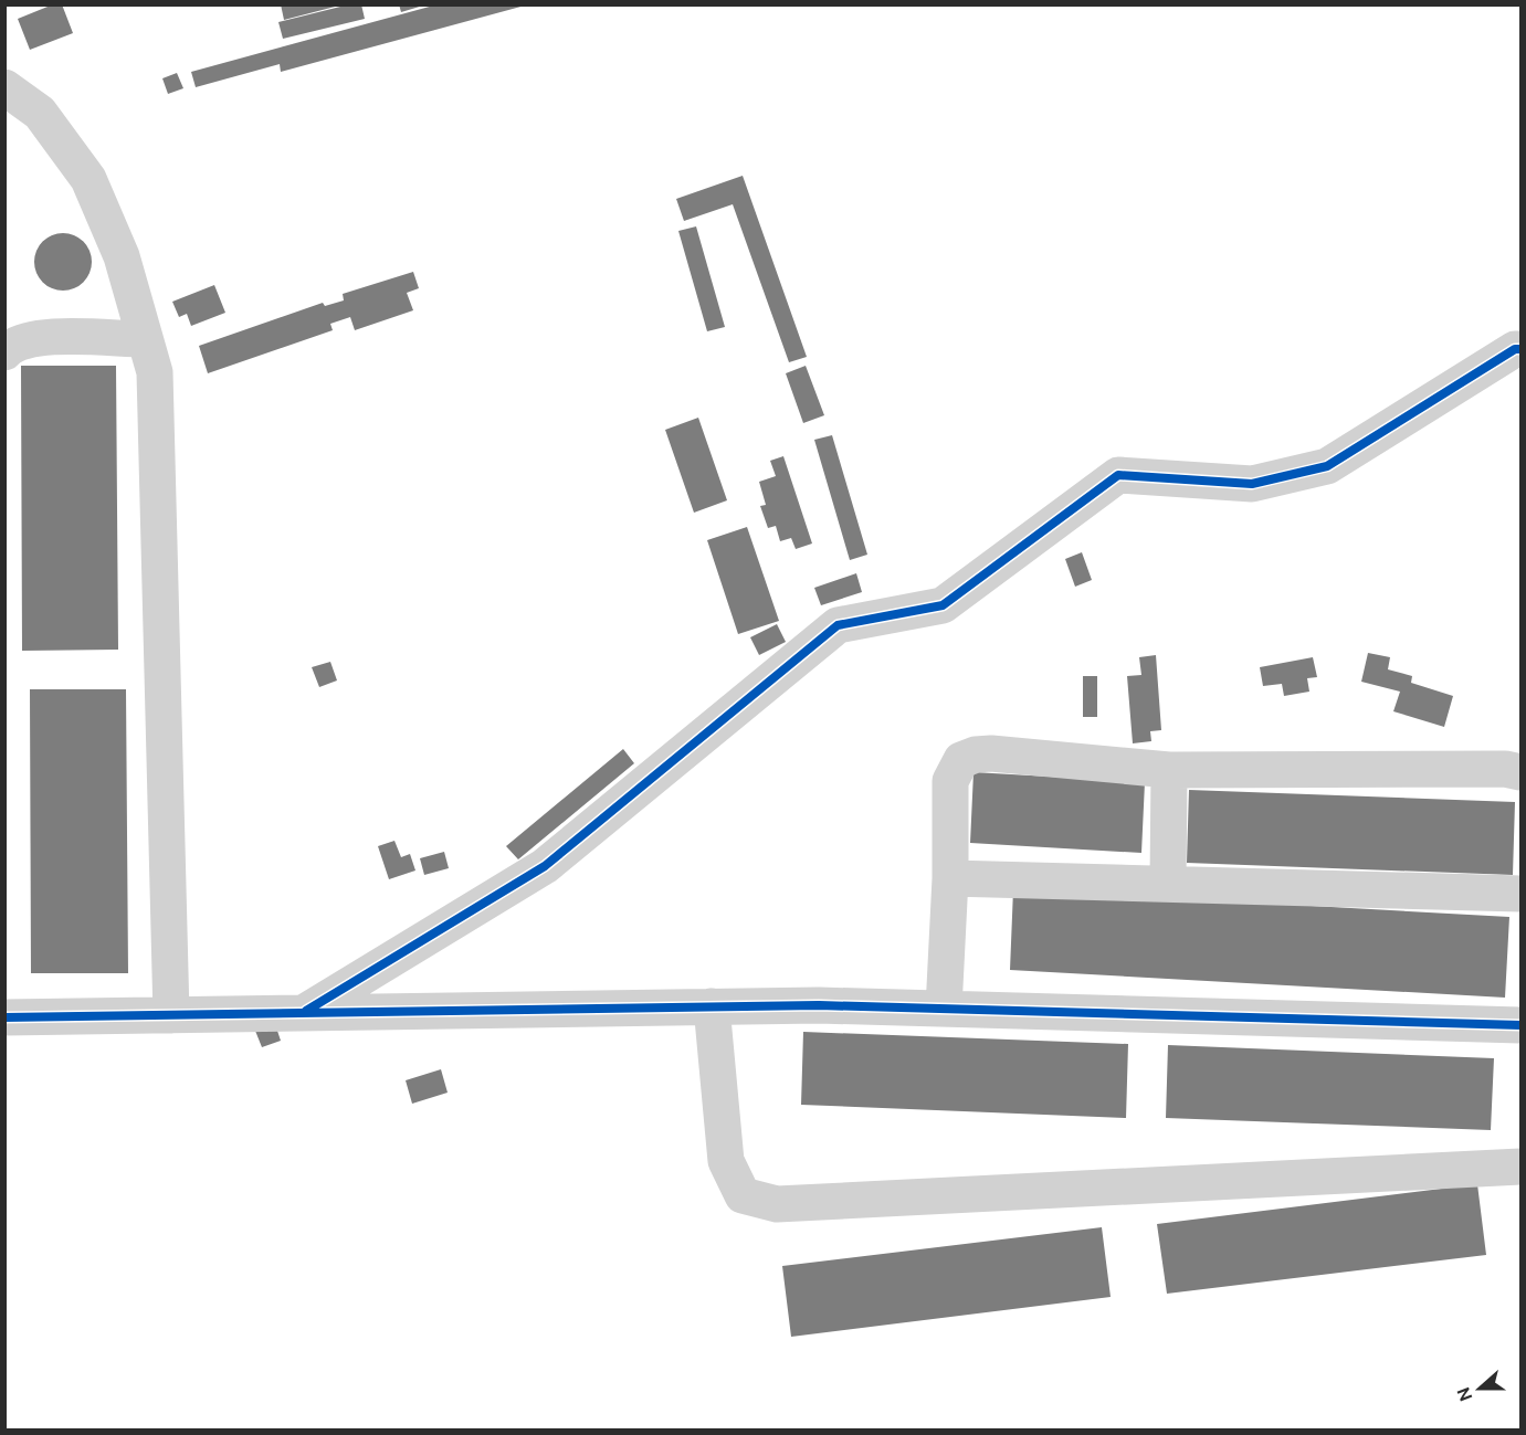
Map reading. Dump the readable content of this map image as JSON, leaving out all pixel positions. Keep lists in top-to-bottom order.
{
  "north": "left"
}
